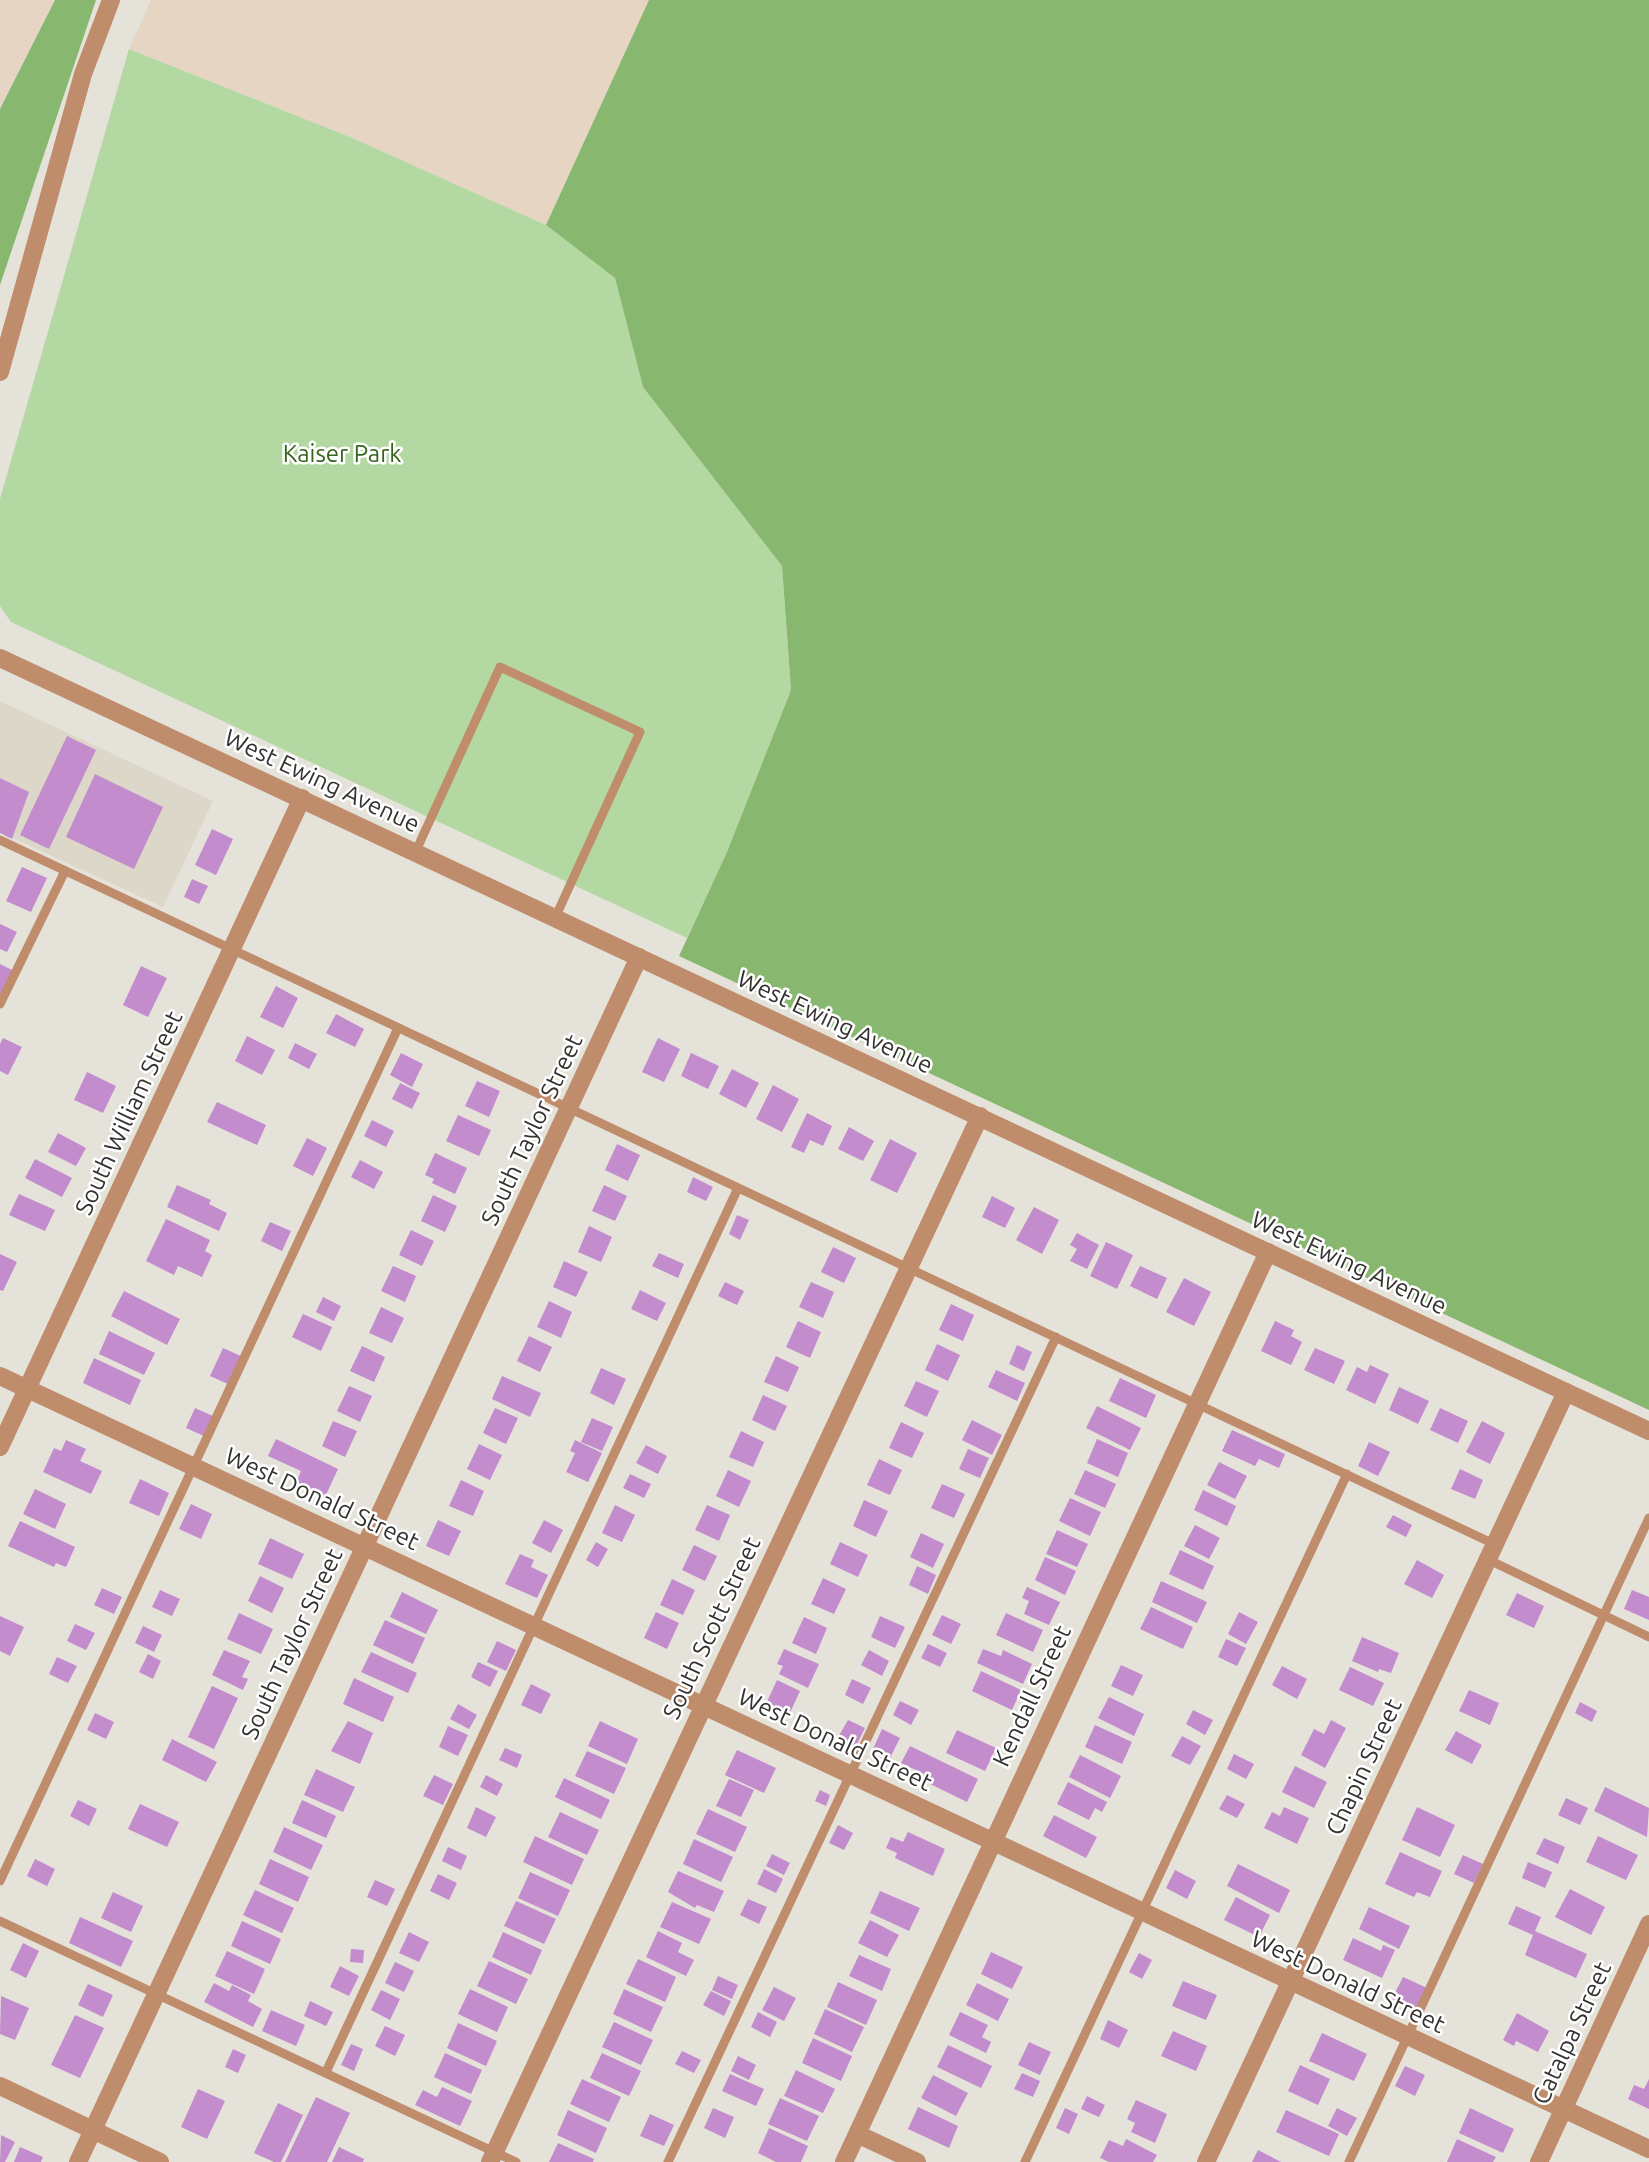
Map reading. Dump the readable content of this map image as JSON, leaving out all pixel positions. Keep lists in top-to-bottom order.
{
  "streets": {
    "street": [
      "West Ewing Avenue",
      "South William Street",
      "South Taylor Street",
      "West Donald Street",
      "South Scott Street",
      "Kendall Street",
      "Chapin Street",
      "Catalpa Street"
    ]
  },
  "crossings": [
    ["West Ewing Avenue", "South William Street"],
    ["West Ewing Avenue", "South Taylor Street"],
    ["West Ewing Avenue", "South Scott Street"],
    ["West Ewing Avenue", "Kendall Street"],
    ["West Ewing Avenue", "Chapin Street"],
    ["South William Street", "West Donald Street"],
    ["South Taylor Street", "West Donald Street"],
    ["West Donald Street", "South Scott Street"],
    ["West Donald Street", "Kendall Street"],
    ["West Donald Street", "Chapin Street"],
    ["West Donald Street", "Catalpa Street"]
  ],
  "parks": ["Kaiser Park"]
}
